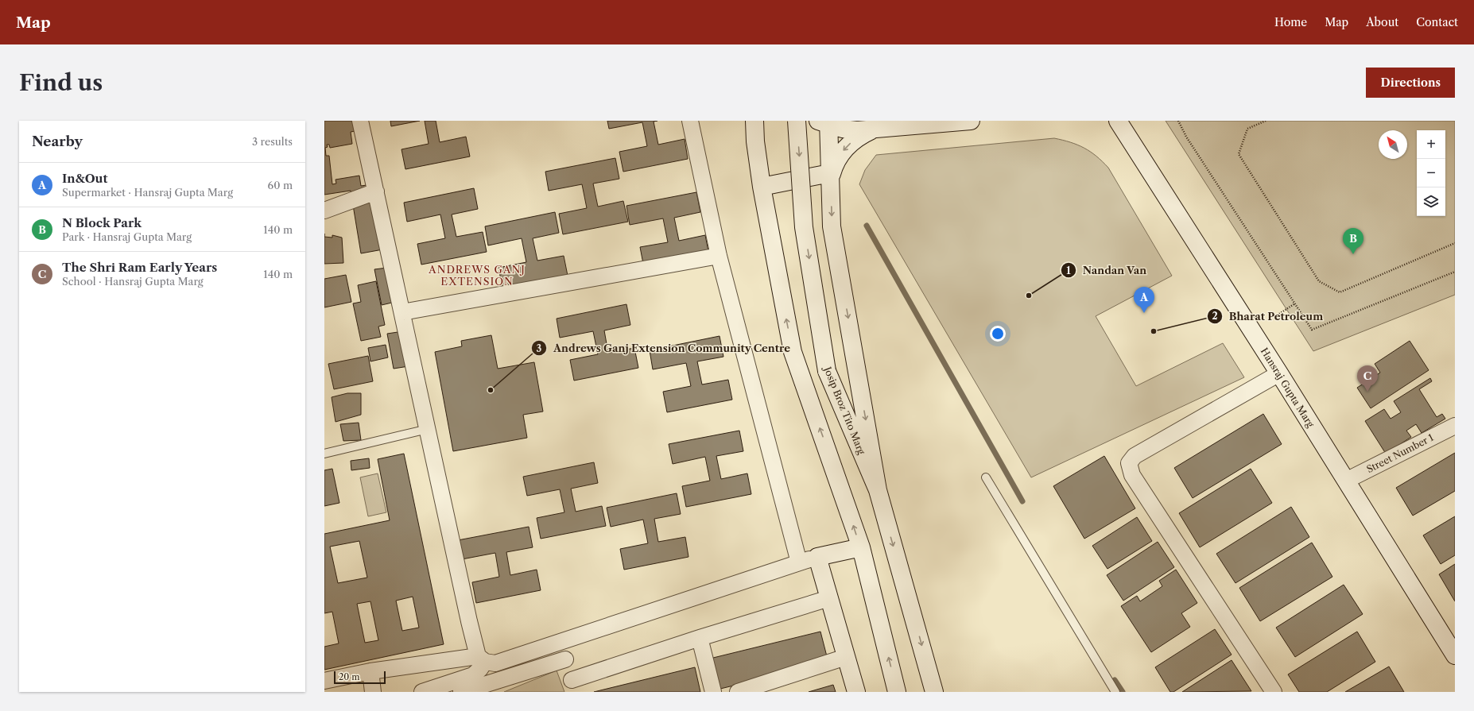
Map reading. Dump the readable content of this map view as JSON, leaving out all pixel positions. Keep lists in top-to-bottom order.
{
  "streets": {
    "main road": ["Hansraj Gupta Marg", "Josip Broz Tito Marg"],
    "street": ["Street Number 1"]
  },
  "crossings": [
    ["Hansraj Gupta Marg", "Street Number 1"]
  ],
  "districts": ["ANDREWS GANJ EXTENSION"],
  "places": ["Nandan Van", "Bharat Petroleum", "Andrews Ganj Extension Community Centre"],
  "scale_bar": "20 m",
  "north": "top left",
  "page": {
    "header": "Map",
    "nav": [
      "Home",
      "Map",
      "About",
      "Contact"
    ],
    "buttons": "Directions",
    "title": "Find us",
    "heading": ["Nearby", "3 results"],
    "map_buttons": ["+", "−"],
    "list": [
      {
        "mark": "A",
        "name": "In&Out",
        "note": "Supermarket · Hansraj Gupta Marg",
        "value": "60 m"
      },
      {
        "mark": "B",
        "name": "N Block Park",
        "note": "Park · Hansraj Gupta Marg",
        "value": "140 m"
      },
      {
        "mark": "C",
        "name": "The Shri Ram Early Years",
        "note": "School · Hansraj Gupta Marg",
        "value": "140 m"
      }
    ],
    "pins": ["B", "A", "C"],
    "scale": "20 m"
  }
}
